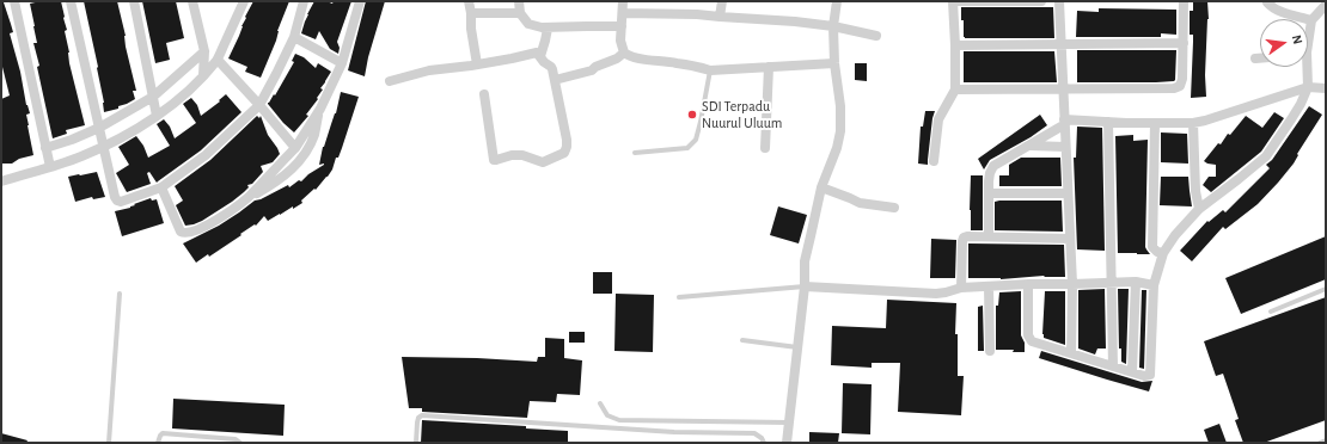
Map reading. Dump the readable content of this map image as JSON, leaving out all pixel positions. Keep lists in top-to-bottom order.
{
  "places": ["SDI Terpadu Nuurul Uluum"],
  "north": "right"
}
